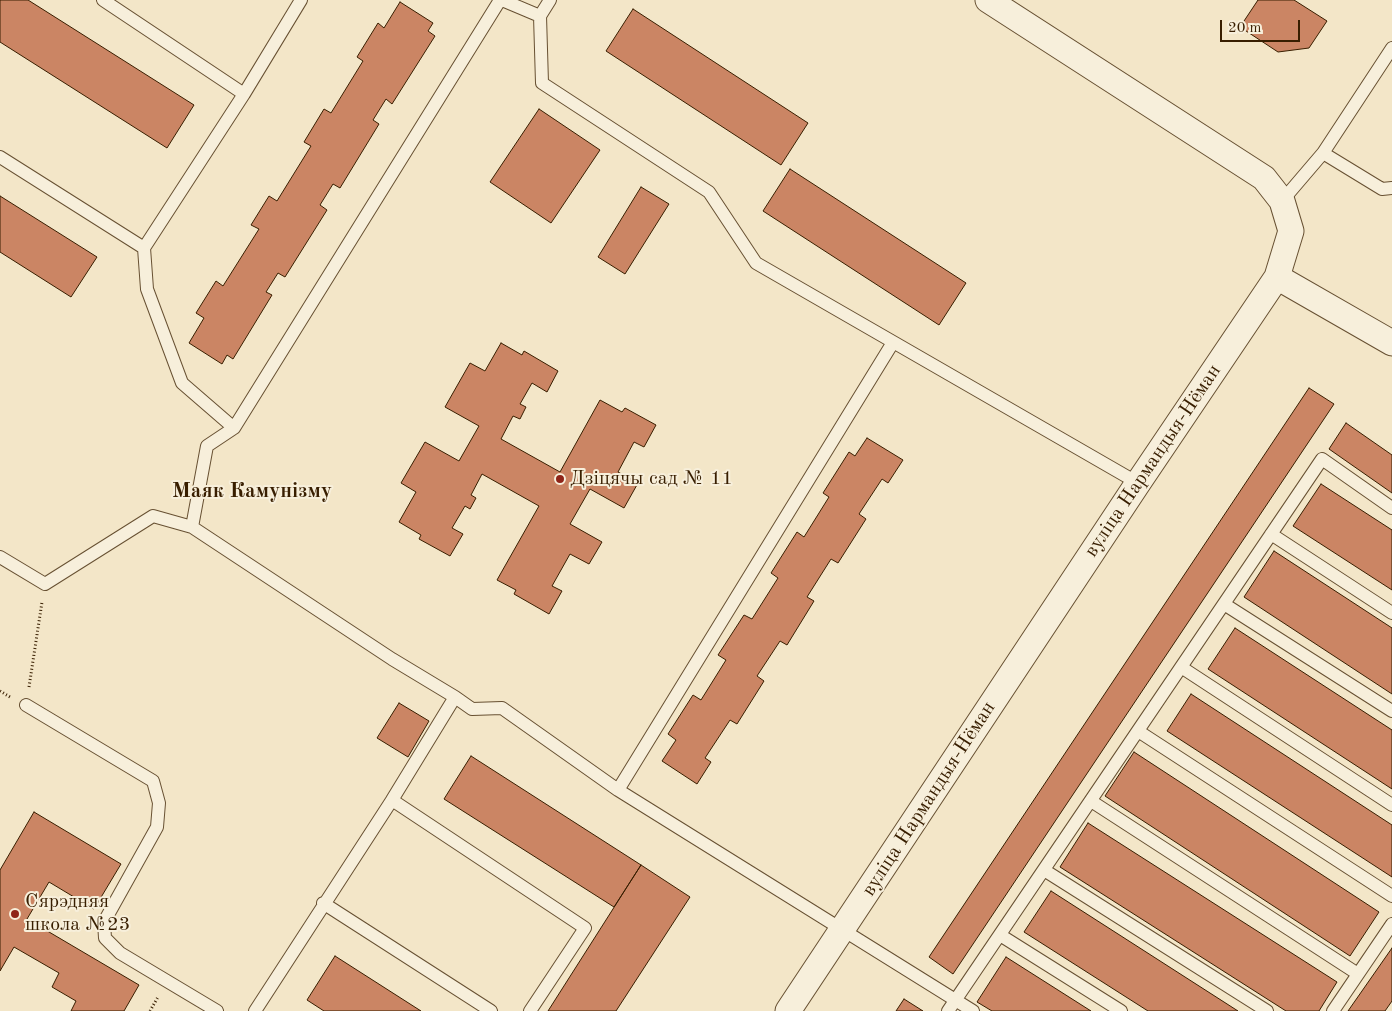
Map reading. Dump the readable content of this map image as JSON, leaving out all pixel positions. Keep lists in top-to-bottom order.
{
  "streets": {
    "street": ["вуліца Нармандыя-Нёман"]
  },
  "districts": ["Маяк Камунізму"],
  "places": ["Дзіцячы сад № 11", "Сярэдняя школа №23"],
  "scale_bar": "20 m"
}
